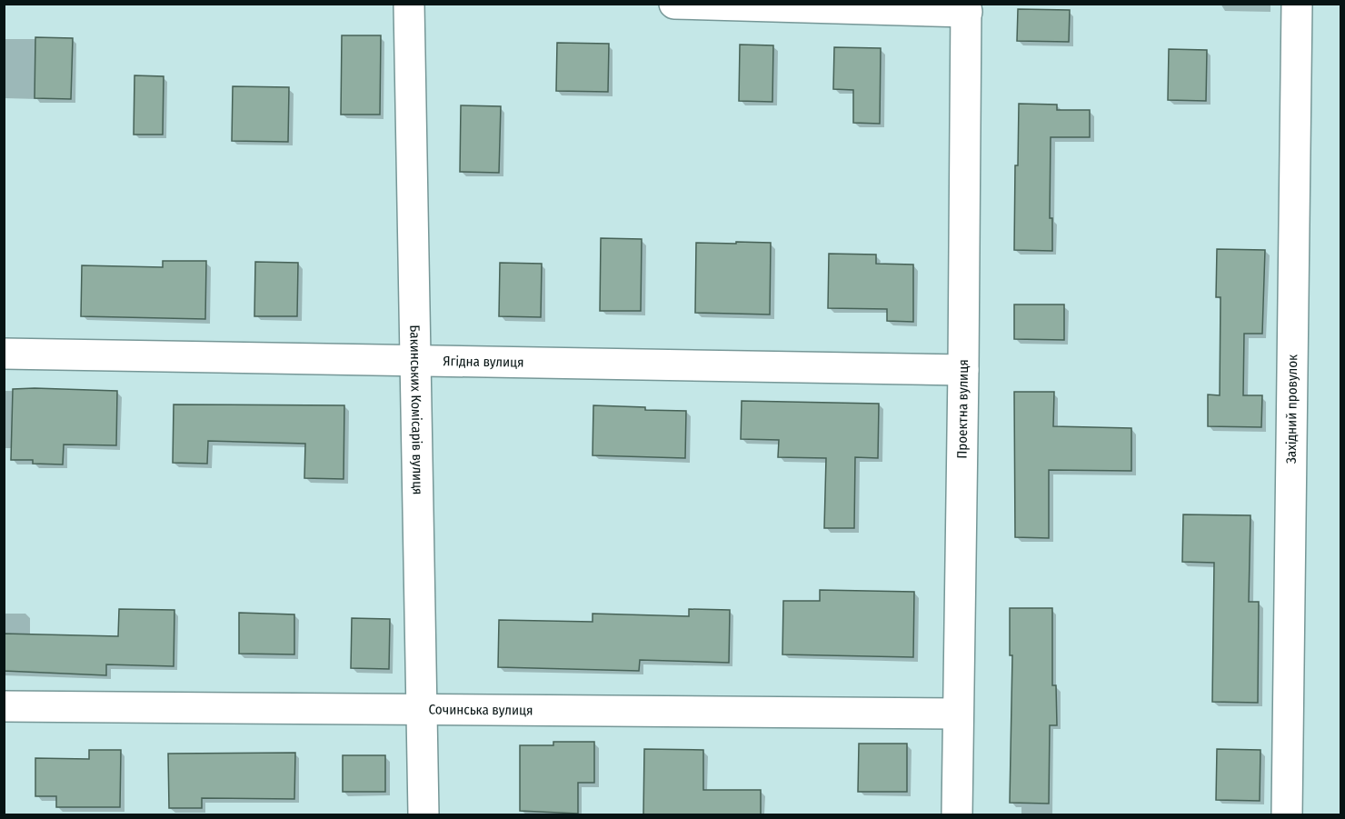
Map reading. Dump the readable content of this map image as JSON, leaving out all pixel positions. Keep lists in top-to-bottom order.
{
  "streets": {
    "street": [
      "Ягідна вулиця",
      "Бакинських Комісарів вулиця",
      "Західний провулок",
      "Проектна вулиця",
      "Сочинська вулиця"
    ]
  },
  "crossings": [
    ["Ягідна вулиця", "Бакинських Комісарів вулиця"],
    ["Ягідна вулиця", "Проектна вулиця"],
    ["Бакинських Комісарів вулиця", "Сочинська вулиця"],
    ["Проектна вулиця", "Сочинська вулиця"]
  ]
}
